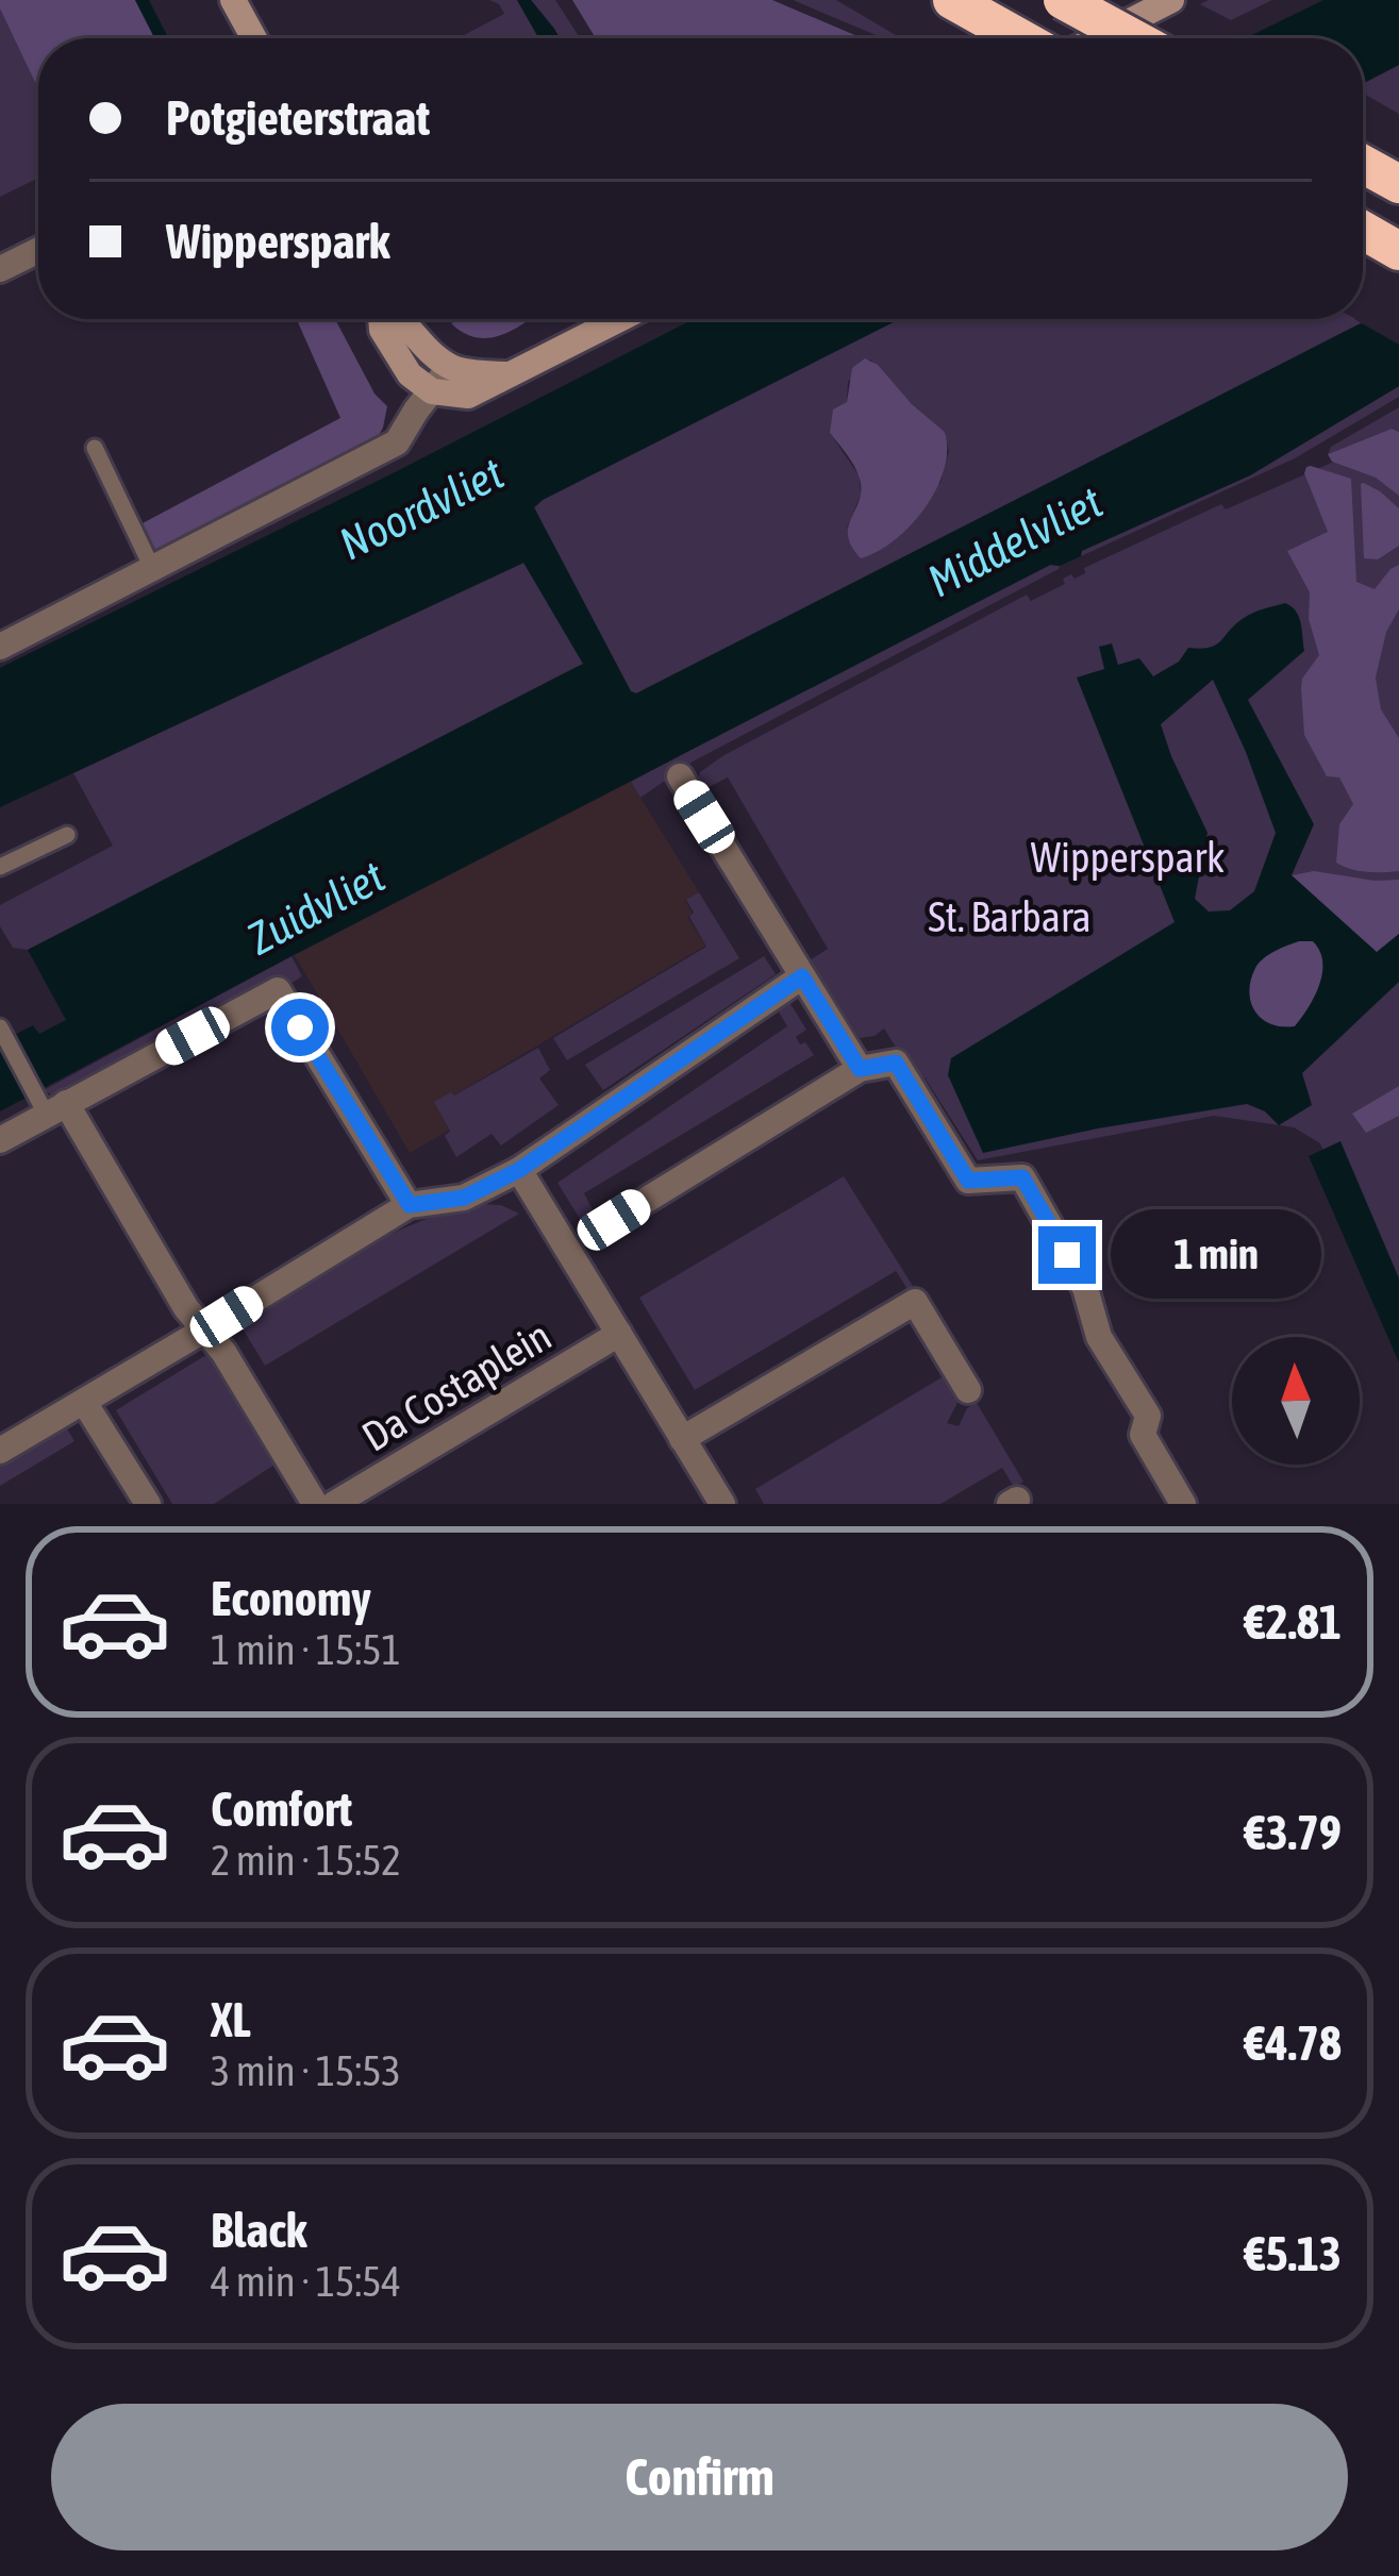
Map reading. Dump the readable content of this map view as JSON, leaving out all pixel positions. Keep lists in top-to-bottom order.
{
  "streets": {
    "street": ["Da Costaplein"]
  },
  "water": ["Noordvliet", "Middelvliet", "Zuidvliet"],
  "parks": ["Wipperspark", "St. Barbara"],
  "north": "top",
  "page": {
    "banner": ["Potgieterstraat", "Wipperspark"],
    "bubble": "1 min",
    "list": [
      {
        "name": "Economy",
        "note": "1 min · 15:51",
        "value": "€2.81"
      },
      {
        "name": "Comfort",
        "note": "2 min · 15:52",
        "value": "€3.79"
      },
      {
        "name": "XL",
        "note": "3 min · 15:53",
        "value": "€4.78"
      },
      {
        "name": "Black",
        "note": "4 min · 15:54",
        "value": "€5.13"
      }
    ],
    "buttons": "Confirm"
  }
}
